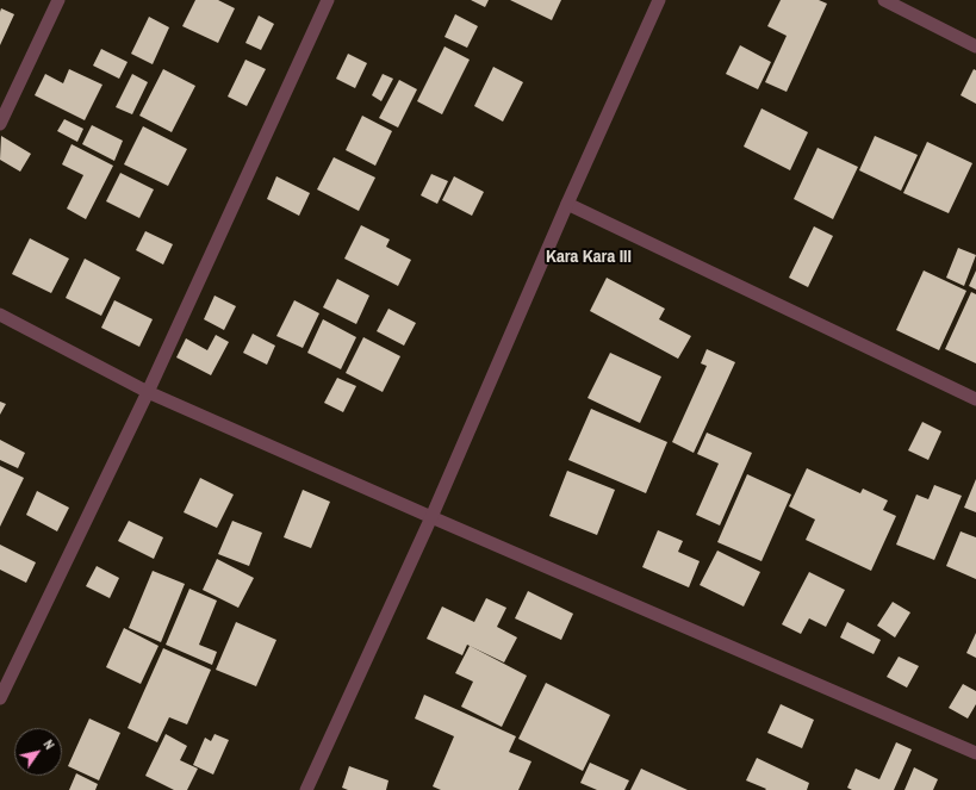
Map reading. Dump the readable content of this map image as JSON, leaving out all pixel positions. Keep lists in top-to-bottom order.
{
  "districts": ["Kara Kara III"],
  "north": "top right"
}
